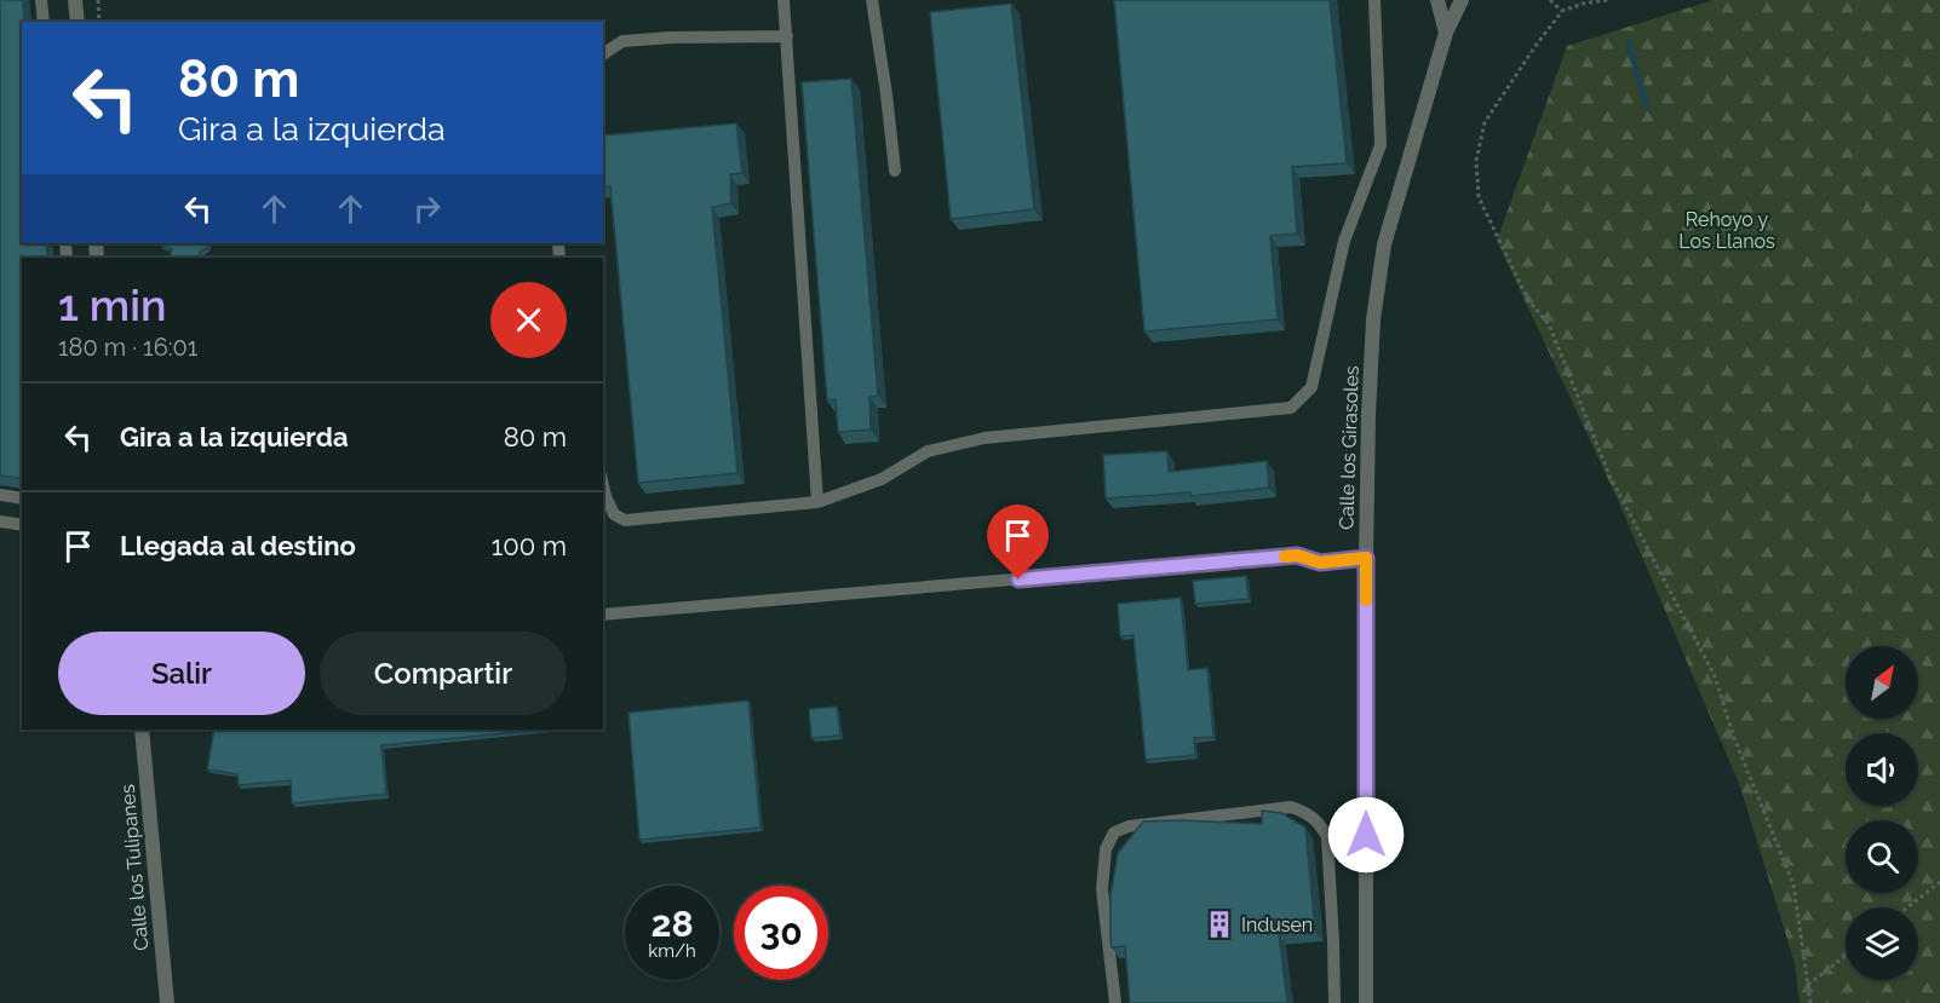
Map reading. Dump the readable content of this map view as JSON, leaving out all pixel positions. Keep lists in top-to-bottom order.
{
  "streets": {
    "street": ["Calle los Girasoles", "Calle los Tulipanes"]
  },
  "parks": ["Rehoyo y Los Llanos"],
  "places": {
    "building": ["Indusen"]
  },
  "north": "top right",
  "page": {
    "turn": ["80 m", "Gira a la izquierda"],
    "heading": ["1 min", "180 m · 16:01"],
    "list": [
      {
        "name": "Gira a la izquierda",
        "value": "80 m"
      },
      {
        "name": "Llegada al destino",
        "value": "100 m"
      }
    ],
    "buttons": ["Salir", "Compartir"],
    "speed": "28 km/h",
    "limit": "30"
  }
}
